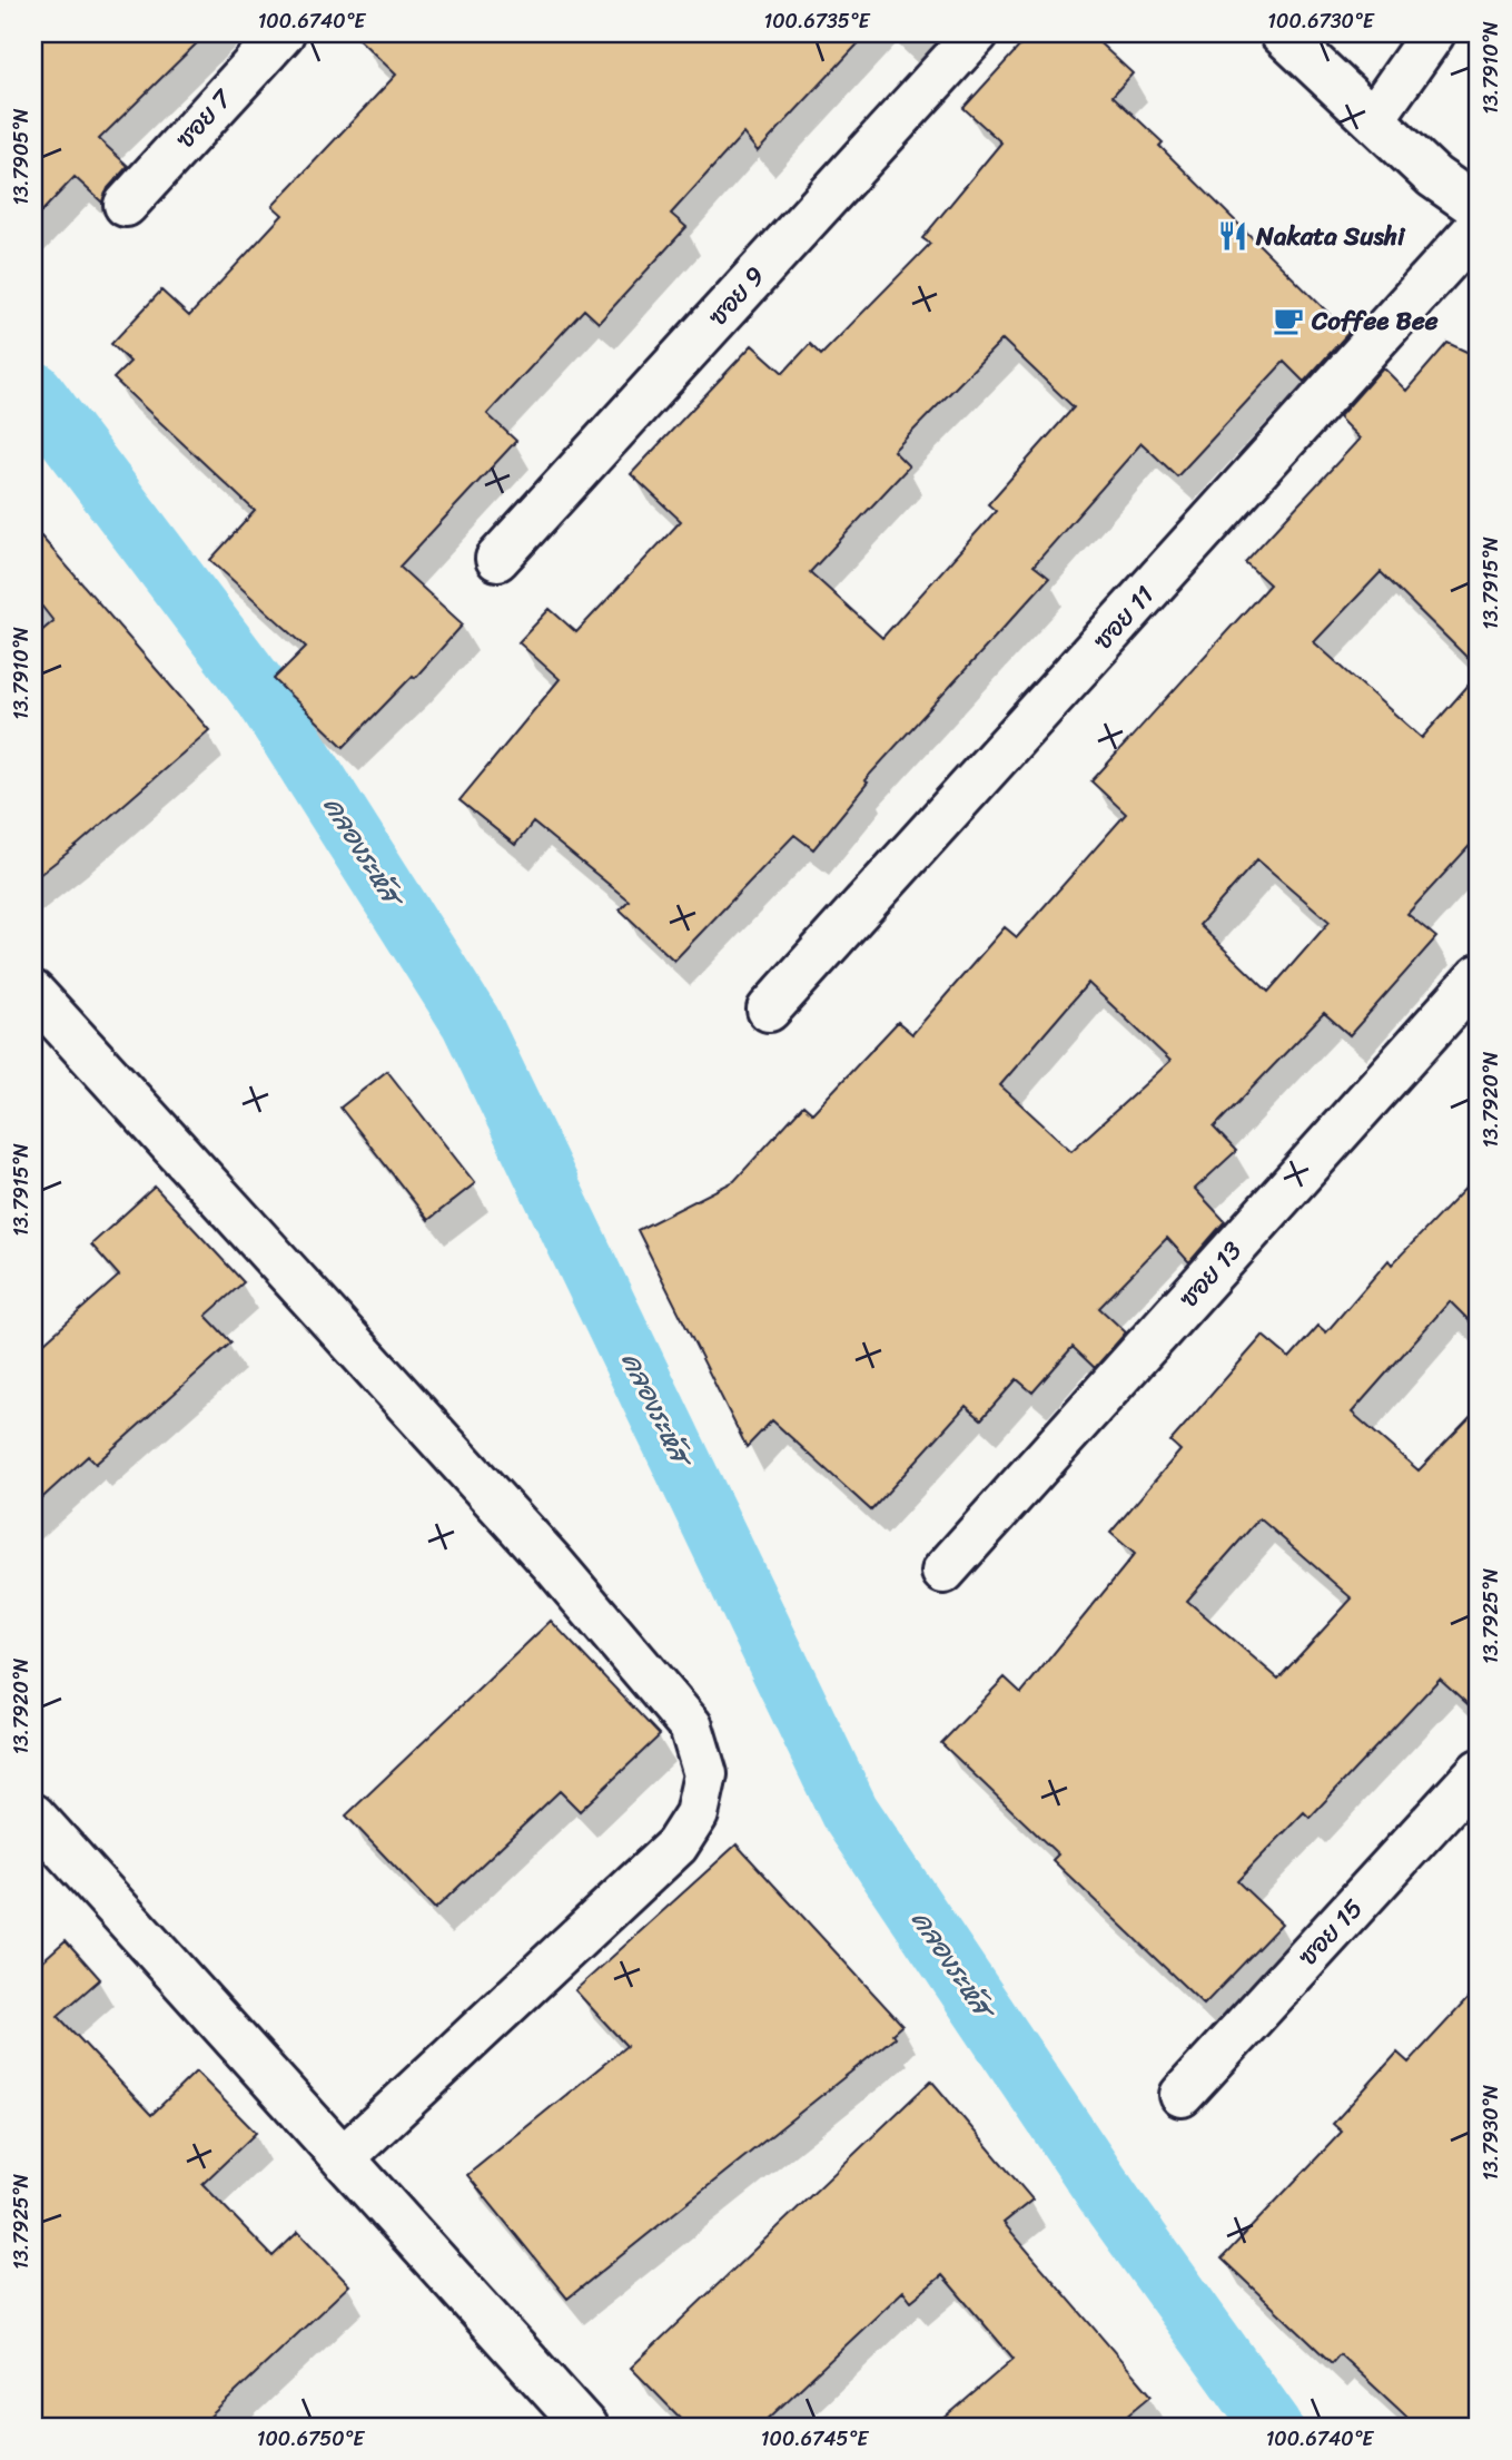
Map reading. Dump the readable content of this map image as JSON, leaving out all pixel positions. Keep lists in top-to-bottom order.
{
  "streets": {
    "street": [
      "ซอย 7",
      "ซอย 9",
      "ซอย 11",
      "ซอย 13",
      "ซอย 15"
    ]
  },
  "water": ["คลองระหัส"],
  "places": {
    "restaurant": ["Nakata Sushi"],
    "cafe": ["Coffee Bee"]
  },
  "coordinates": [
    "100.6740°E",
    "100.6735°E",
    "100.6730°E",
    "13.7910°N",
    "13.7905°N",
    "13.7915°N",
    "13.7920°N",
    "13.7925°N",
    "13.7930°N",
    "100.6750°E",
    "100.6745°E"
  ]
}
